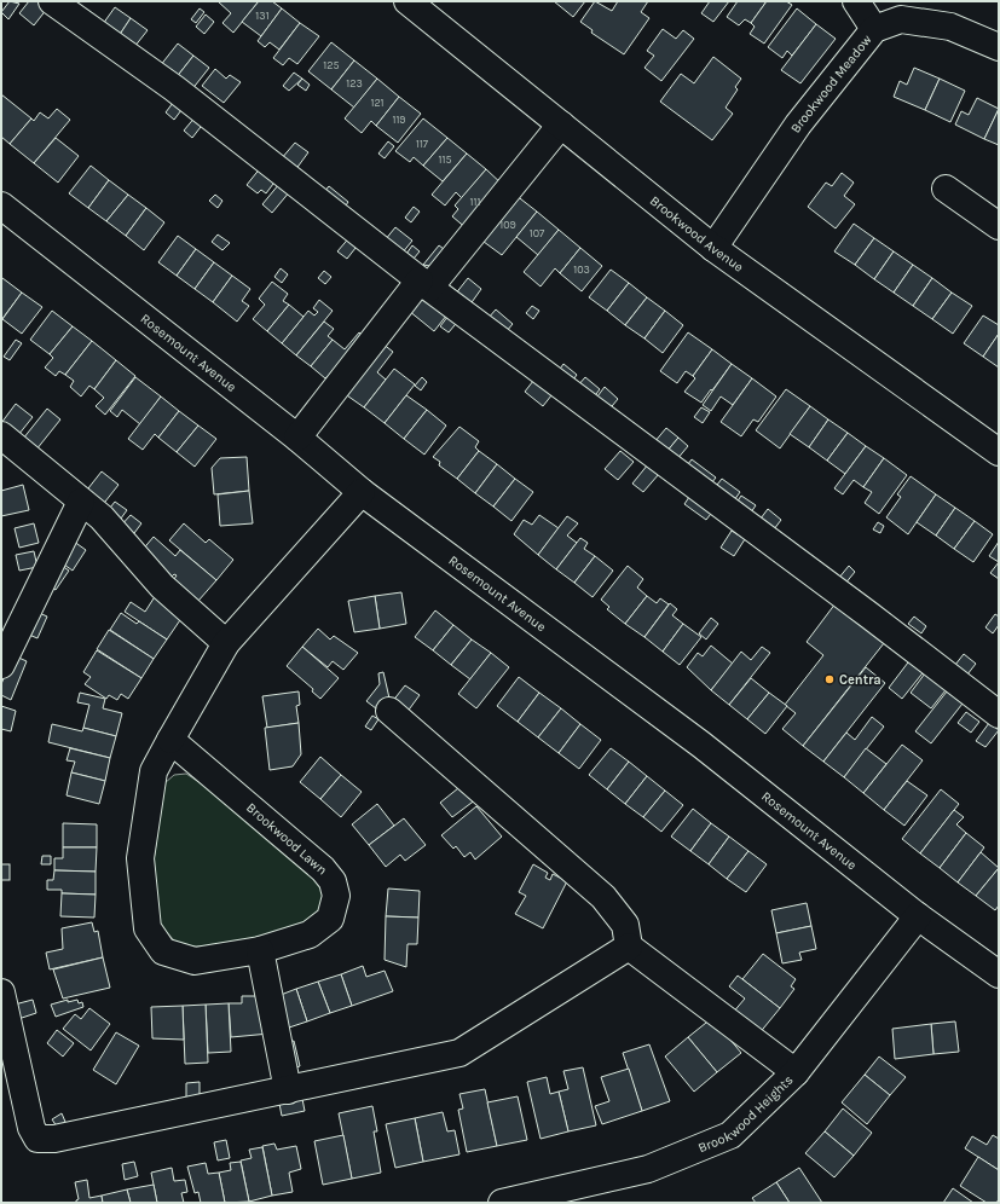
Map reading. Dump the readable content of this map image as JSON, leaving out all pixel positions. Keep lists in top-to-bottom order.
{
  "streets": {
    "street": [
      "Brookwood Meadow",
      "Brookwood Avenue",
      "Rosemount Avenue",
      "Brookwood Lawn",
      "Brookwood Heights"
    ]
  },
  "crossings": [
    ["Brookwood Meadow", "Brookwood Avenue"],
    ["Rosemount Avenue", "Brookwood Lawn"],
    ["Rosemount Avenue", "Brookwood Heights"]
  ],
  "places": ["Centra"],
  "house_numbers": [
    "131",
    "125",
    "123",
    "121",
    "119",
    "117",
    "115",
    "111",
    "109",
    "107",
    "103"
  ]
}
